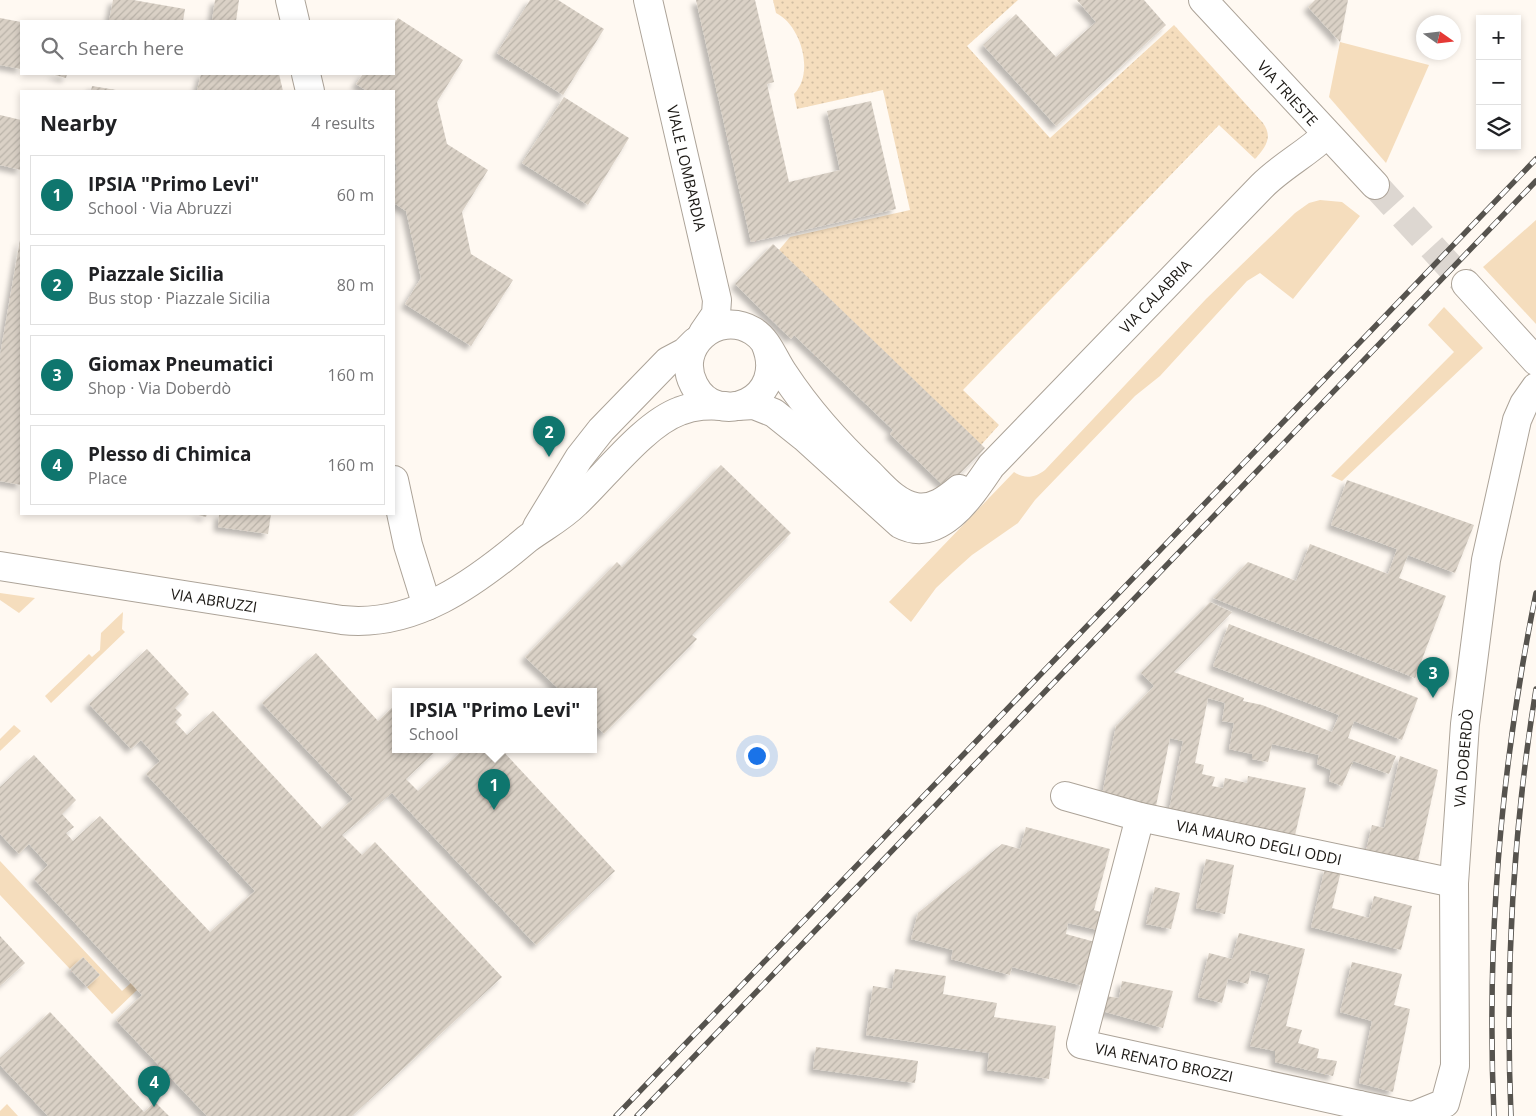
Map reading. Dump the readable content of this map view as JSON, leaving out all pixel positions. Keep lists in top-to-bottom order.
{
  "streets": {
    "street": [
      "VIA TRIESTE",
      "VIALE LOMBARDIA",
      "VIA CALABRIA",
      "VIA ABRUZZI",
      "VIA DOBERDÒ",
      "VIA MAURO DEGLI ODDI",
      "VIA RENATO BROZZI"
    ]
  },
  "crossings": [
    ["VIA TRIESTE", "VIA CALABRIA"],
    ["VIALE LOMBARDIA", "VIA CALABRIA"],
    ["VIA DOBERDÒ", "VIA MAURO DEGLI ODDI"],
    ["VIA DOBERDÒ", "VIA RENATO BROZZI"],
    ["VIA MAURO DEGLI ODDI", "VIA RENATO BROZZI"]
  ],
  "north": "right",
  "page": {
    "map_buttons": ["+", "−"],
    "search": "Search here",
    "heading": ["Nearby", "4 results"],
    "list": [
      {
        "mark": "1",
        "name": "IPSIA \"Primo Levi\"",
        "note": "School · Via Abruzzi",
        "value": "60 m"
      },
      {
        "mark": "2",
        "name": "Piazzale Sicilia",
        "note": "Bus stop · Piazzale Sicilia",
        "value": "80 m"
      },
      {
        "mark": "3",
        "name": "Giomax Pneumatici",
        "note": "Shop · Via Doberdò",
        "value": "160 m"
      },
      {
        "mark": "4",
        "name": "Plesso di Chimica",
        "note": "Place",
        "value": "160 m"
      }
    ],
    "pins": [
      "2",
      "3",
      "1",
      "4"
    ],
    "popup": ["IPSIA \"Primo Levi\"", "School"]
  }
}
